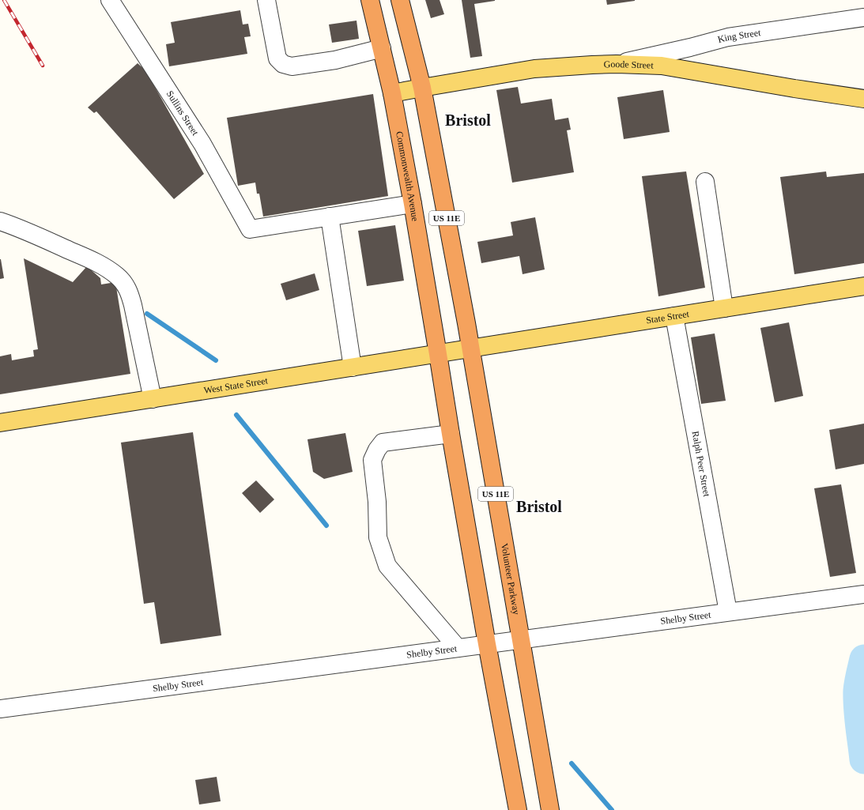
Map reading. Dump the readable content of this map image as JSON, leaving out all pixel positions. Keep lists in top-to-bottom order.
{
  "streets": {
    "highway": ["Commonwealth Avenue", "US 11E", "Volunteer Parkway"],
    "main road": ["Goode Street", "State Street", "West State Street"],
    "street": [
      "King Street",
      "Sullins Street",
      "Ralph Peer Street",
      "Shelby Street"
    ]
  },
  "crossings": [
    ["King Street", "Goode Street"],
    ["Goode Street", "Commonwealth Avenue"],
    ["Goode Street", "US 11E"],
    ["Commonwealth Avenue", "US 11E"],
    ["Commonwealth Avenue", "West State Street"],
    ["US 11E", "State Street"],
    ["US 11E", "West State Street"],
    ["US 11E", "Volunteer Parkway"],
    ["US 11E", "Shelby Street"],
    ["State Street", "West State Street"],
    ["State Street", "Ralph Peer Street"],
    ["State Street", "Volunteer Parkway"],
    ["West State Street", "Volunteer Parkway"],
    ["Ralph Peer Street", "Shelby Street"],
    ["Volunteer Parkway", "Shelby Street"]
  ],
  "districts": ["Bristol", "Bristol"]
}
